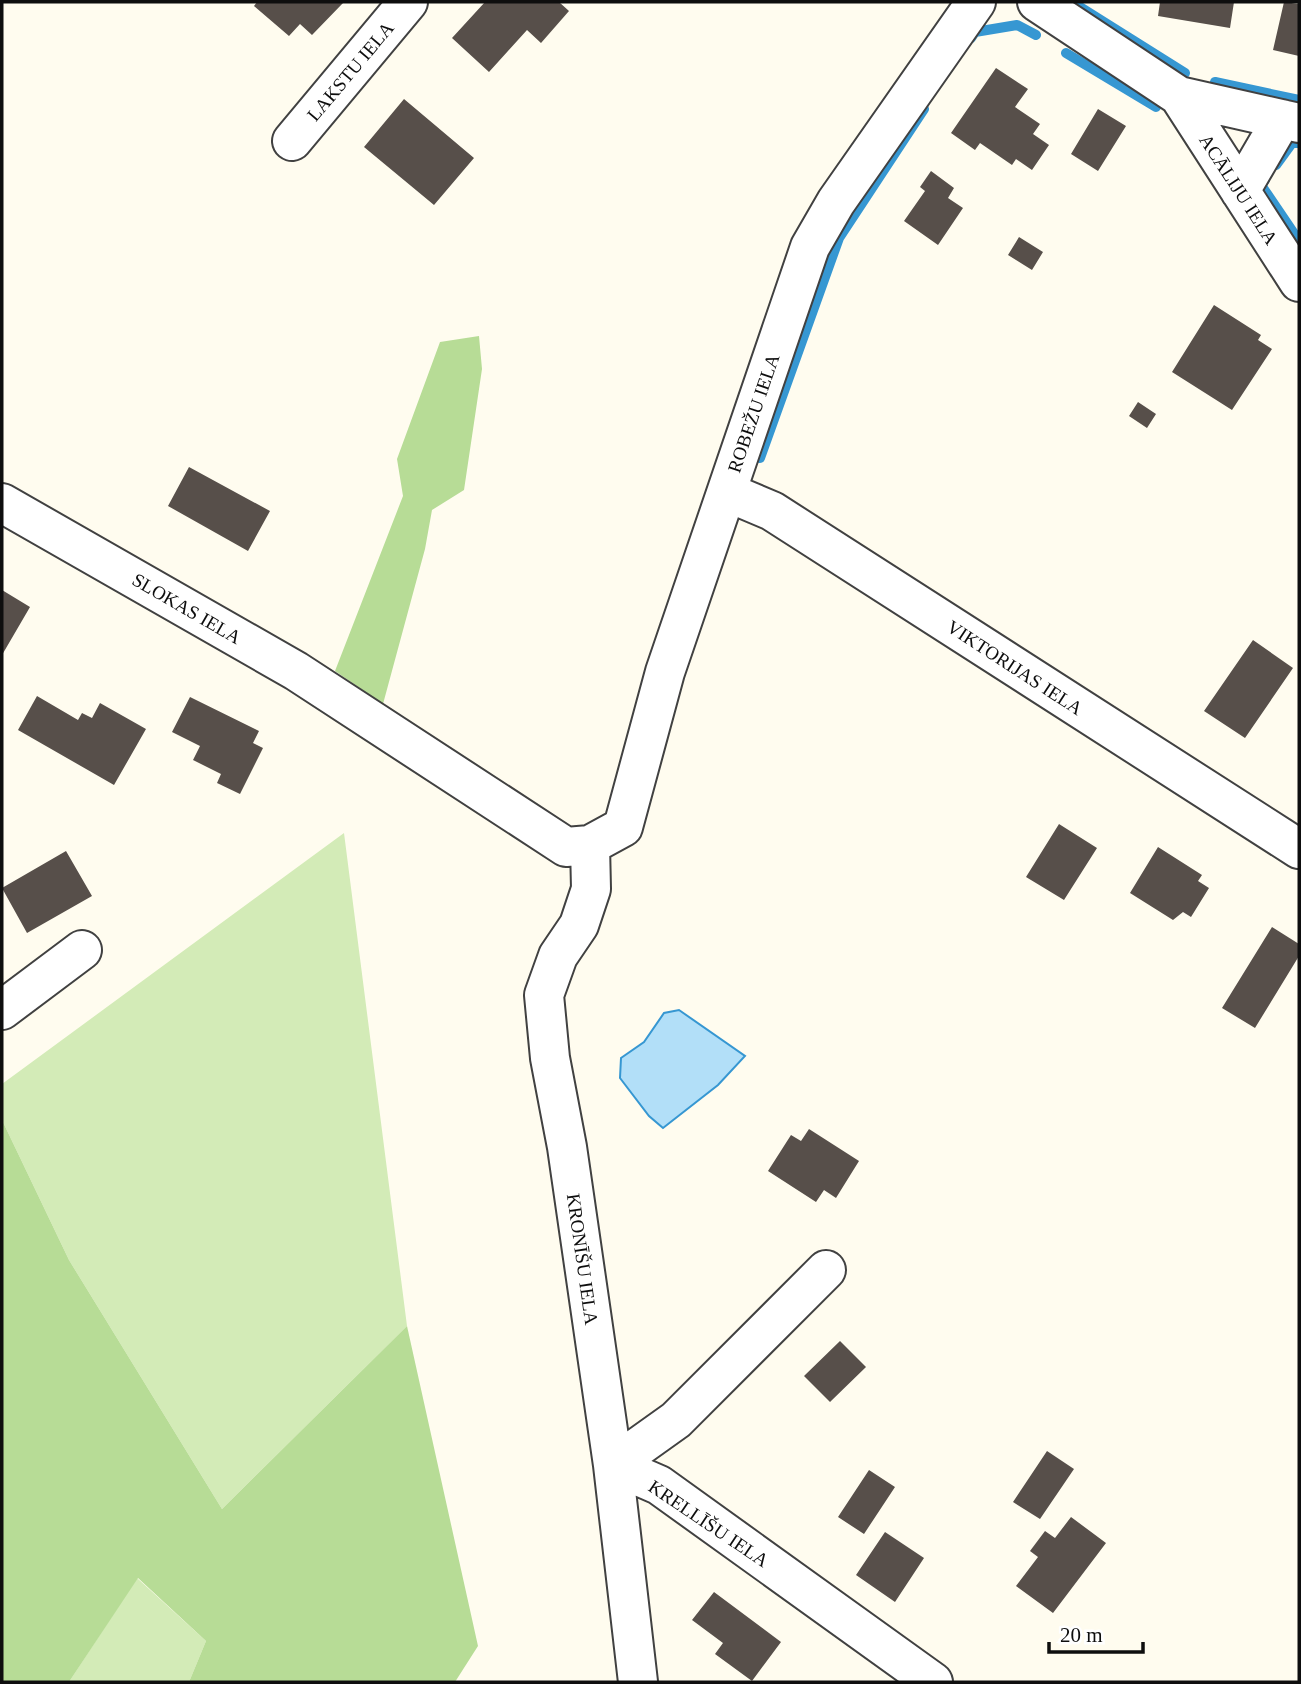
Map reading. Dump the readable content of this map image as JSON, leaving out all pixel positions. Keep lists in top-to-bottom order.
{
  "streets": {
    "street": [
      "LAKSTU IELA",
      "ACĀLIJU IELA",
      "ROBEŽU IELA",
      "SLOKAS IELA",
      "VIKTORIJAS IELA",
      "KRONĪŠU IELA",
      "KRELLĪŠU IELA"
    ]
  },
  "crossings": [
    ["ROBEŽU IELA", "SLOKAS IELA"],
    ["ROBEŽU IELA", "VIKTORIJAS IELA"],
    ["ROBEŽU IELA", "KRONĪŠU IELA"],
    ["SLOKAS IELA", "KRONĪŠU IELA"],
    ["KRONĪŠU IELA", "KRELLĪŠU IELA"]
  ],
  "scale_bar": "20 m"
}
